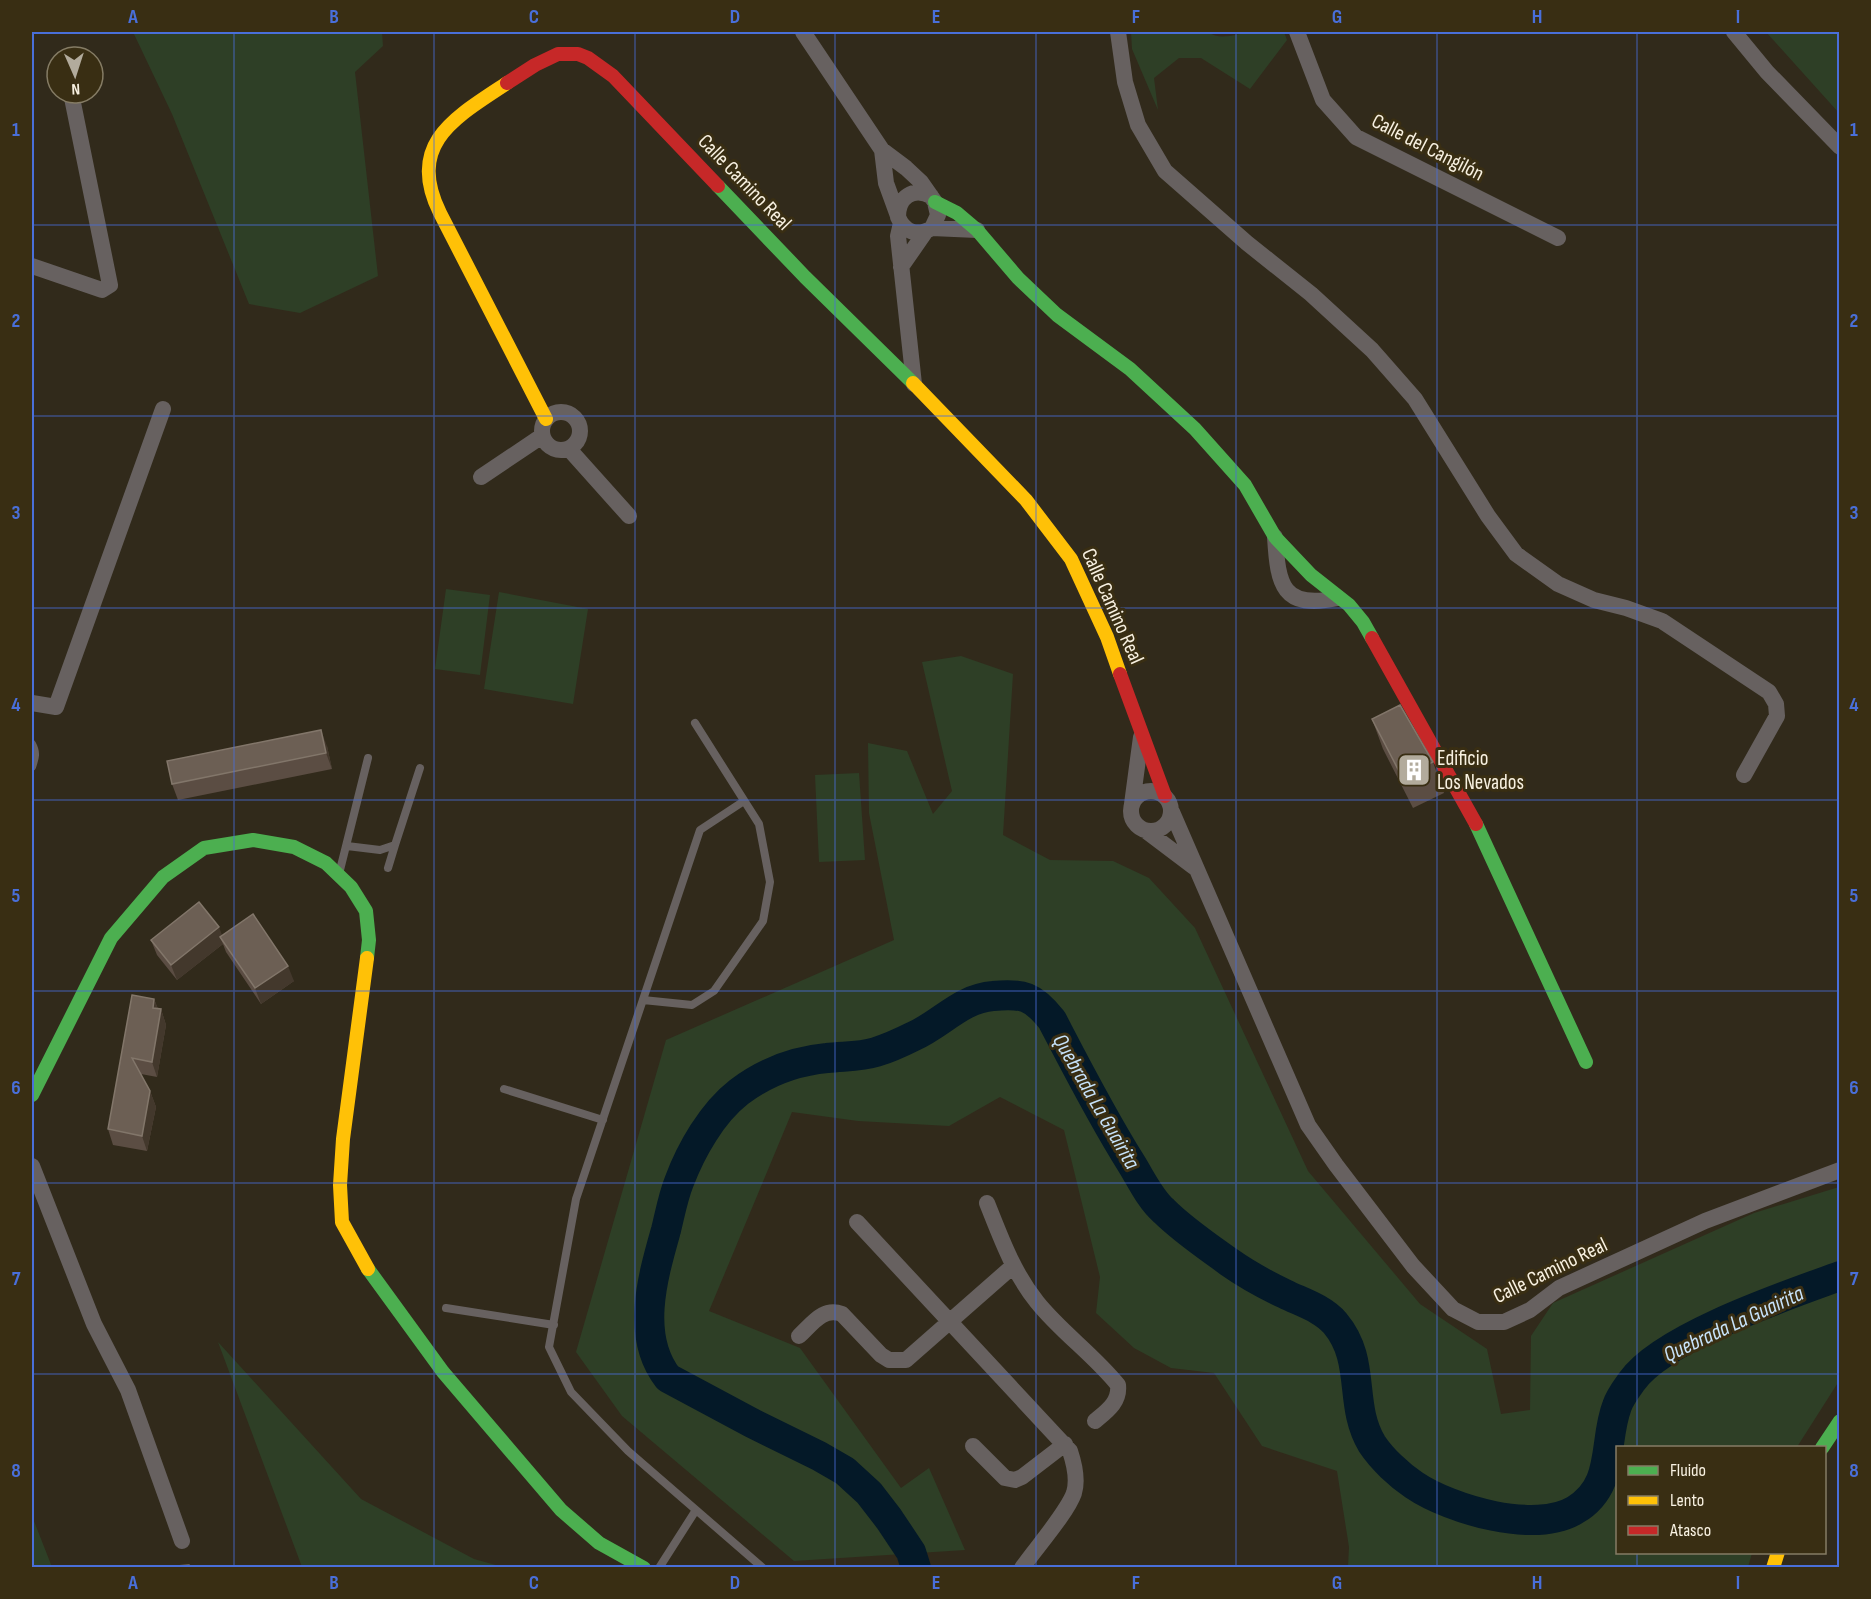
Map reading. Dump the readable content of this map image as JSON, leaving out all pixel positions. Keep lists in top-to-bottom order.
{
  "streets": {
    "street": ["Calle del Cangilón", "Calle Camino Real"]
  },
  "water": ["Quebrada La Guairita"],
  "places": {
    "building": ["Edificio Los Nevados"]
  },
  "legend": ["Fluido", "Lento", "Atasco"],
  "north": "bottom",
  "grid": {
    "columns": [
      "A",
      "B",
      "C",
      "D",
      "E",
      "F",
      "G",
      "H",
      "I"
    ],
    "rows": [
      "1",
      "2",
      "3",
      "4",
      "5",
      "6",
      "7",
      "8"
    ]
  }
}
